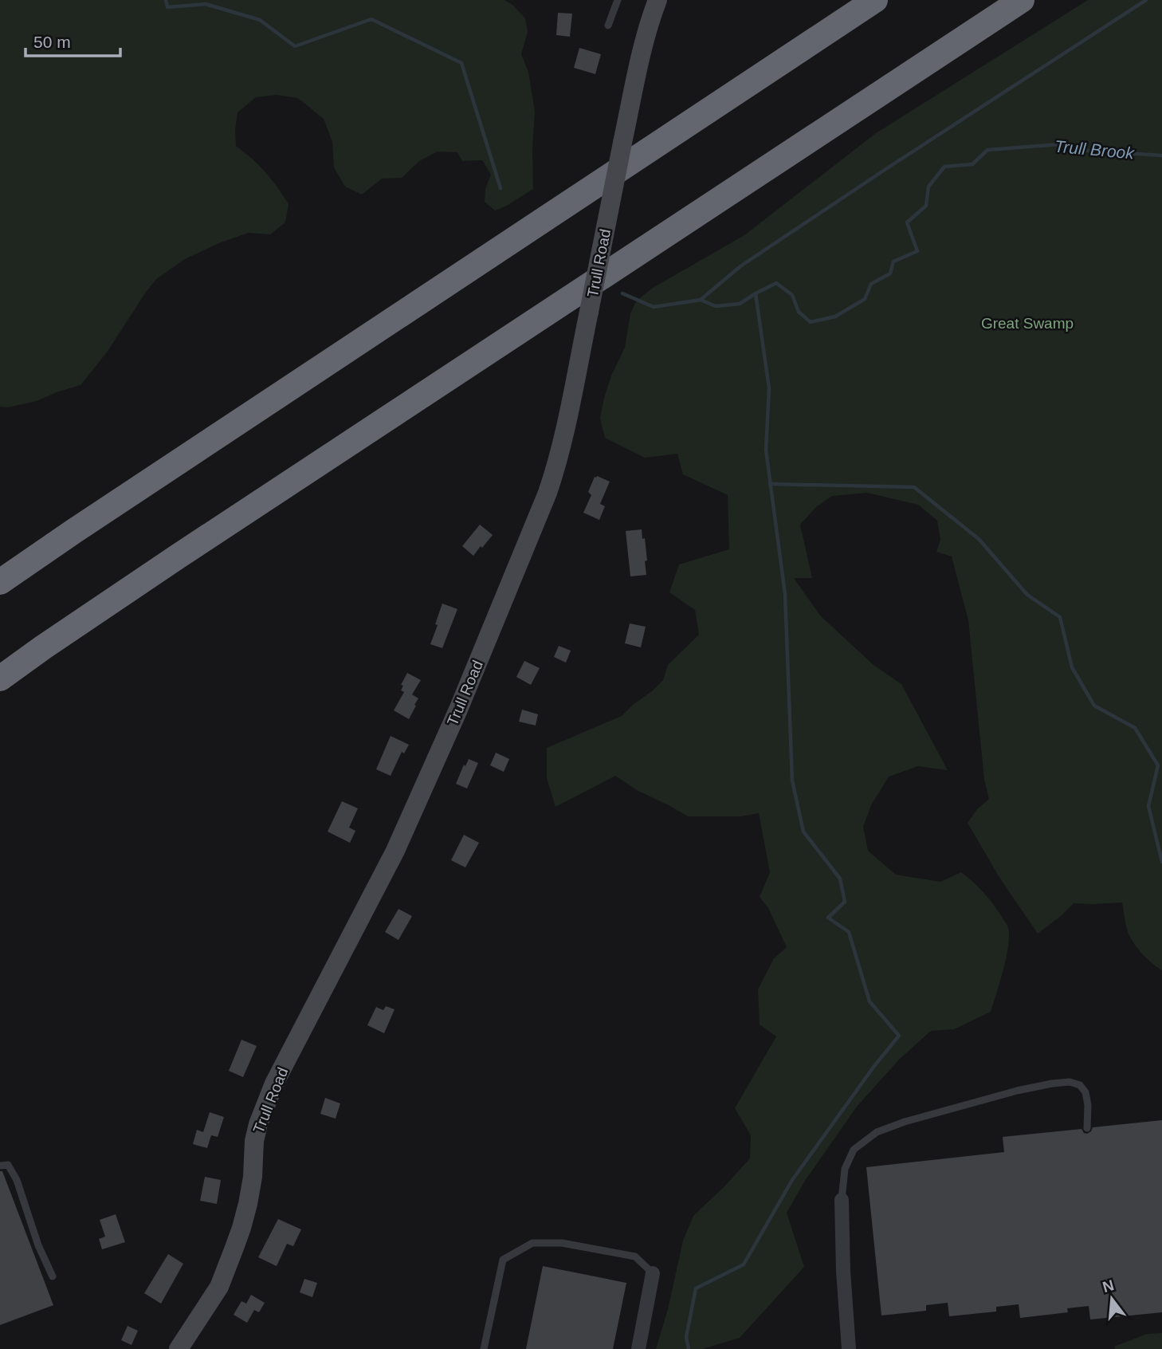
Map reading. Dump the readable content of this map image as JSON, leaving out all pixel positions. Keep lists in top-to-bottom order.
{
  "streets": {
    "street": ["Trull Road"]
  },
  "water": ["Trull Brook"],
  "parks": ["Great Swamp"],
  "scale_bar": "50 m",
  "north": "top"
}
